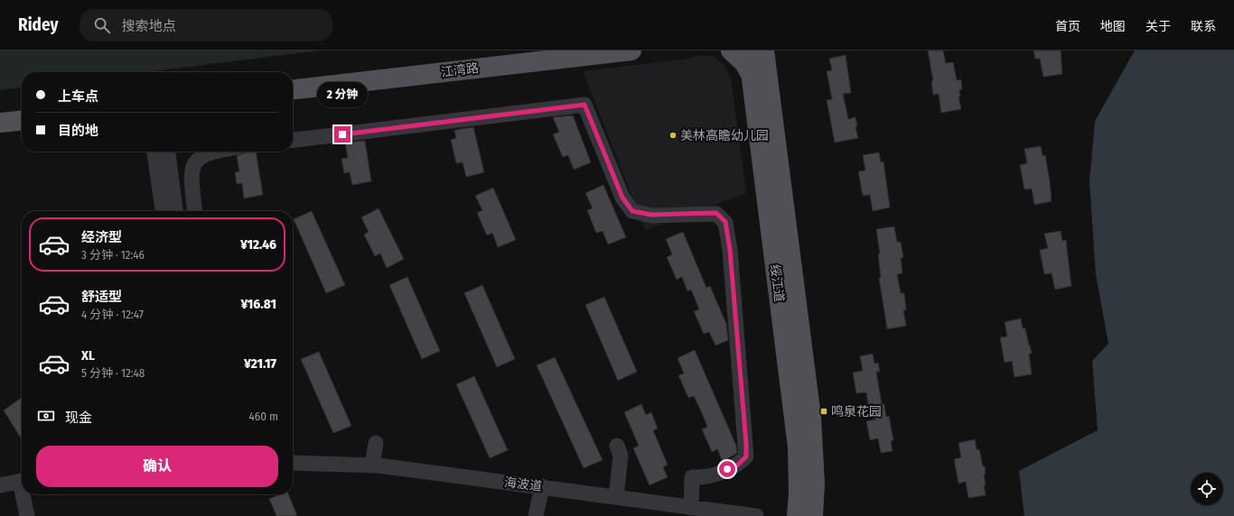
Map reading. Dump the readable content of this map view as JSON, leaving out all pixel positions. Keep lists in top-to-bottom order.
{
  "streets": {
    "main road": ["江湾路", "绥江道"],
    "street": ["海波道"]
  },
  "places": {
    "other": ["美林高瞻幼儿园"],
    "transit": ["鸣泉花园"]
  },
  "page": {
    "header": "Ridey",
    "search": "搜索地点",
    "nav": [
      "首页",
      "地图",
      "关于",
      "联系"
    ],
    "banner": ["上车点", "目的地"],
    "bubble": "2 分钟",
    "list": [
      {
        "name": "经济型",
        "note": "3 分钟 · 12:46",
        "value": "¥12.46"
      },
      {
        "name": "舒适型",
        "note": "4 分钟 · 12:47",
        "value": "¥16.81"
      },
      {
        "name": "XL",
        "note": "5 分钟 · 12:48",
        "value": "¥21.17"
      }
    ],
    "pay": ["现金", "460 m"],
    "buttons": "确认"
  }
}
